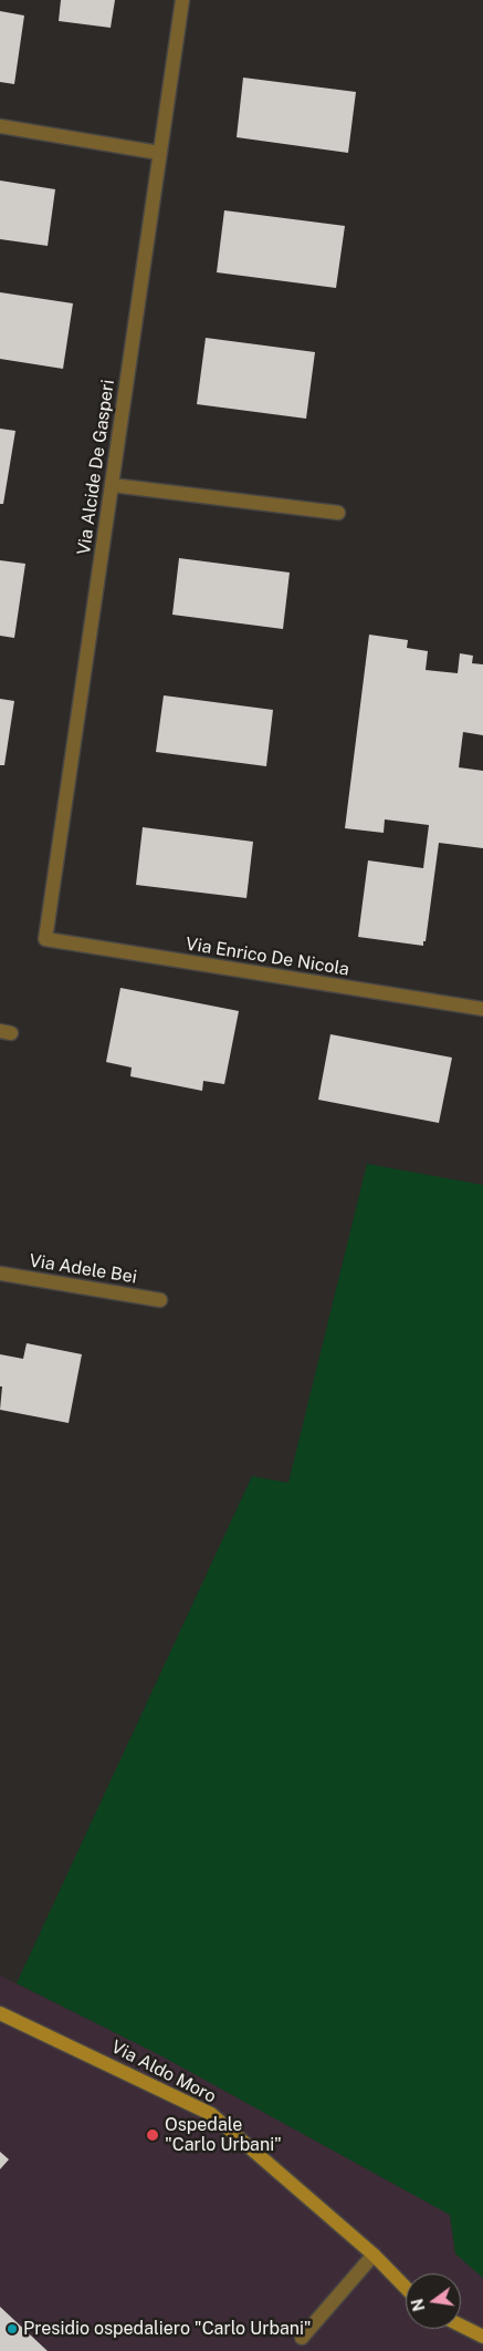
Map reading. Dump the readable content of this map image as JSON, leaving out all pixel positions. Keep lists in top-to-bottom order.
{
  "streets": {
    "street": [
      "Via Alcide De Gasperi",
      "Via Enrico De Nicola",
      "Via Adele Bei",
      "Via Aldo Moro"
    ]
  },
  "crossings": [
    ["Via Alcide De Gasperi", "Via Enrico De Nicola"]
  ],
  "places": ["Ospedale \"Carlo Urbani\"", "Presidio ospedaliero \"Carlo Urbani\""],
  "north": "left"
}
